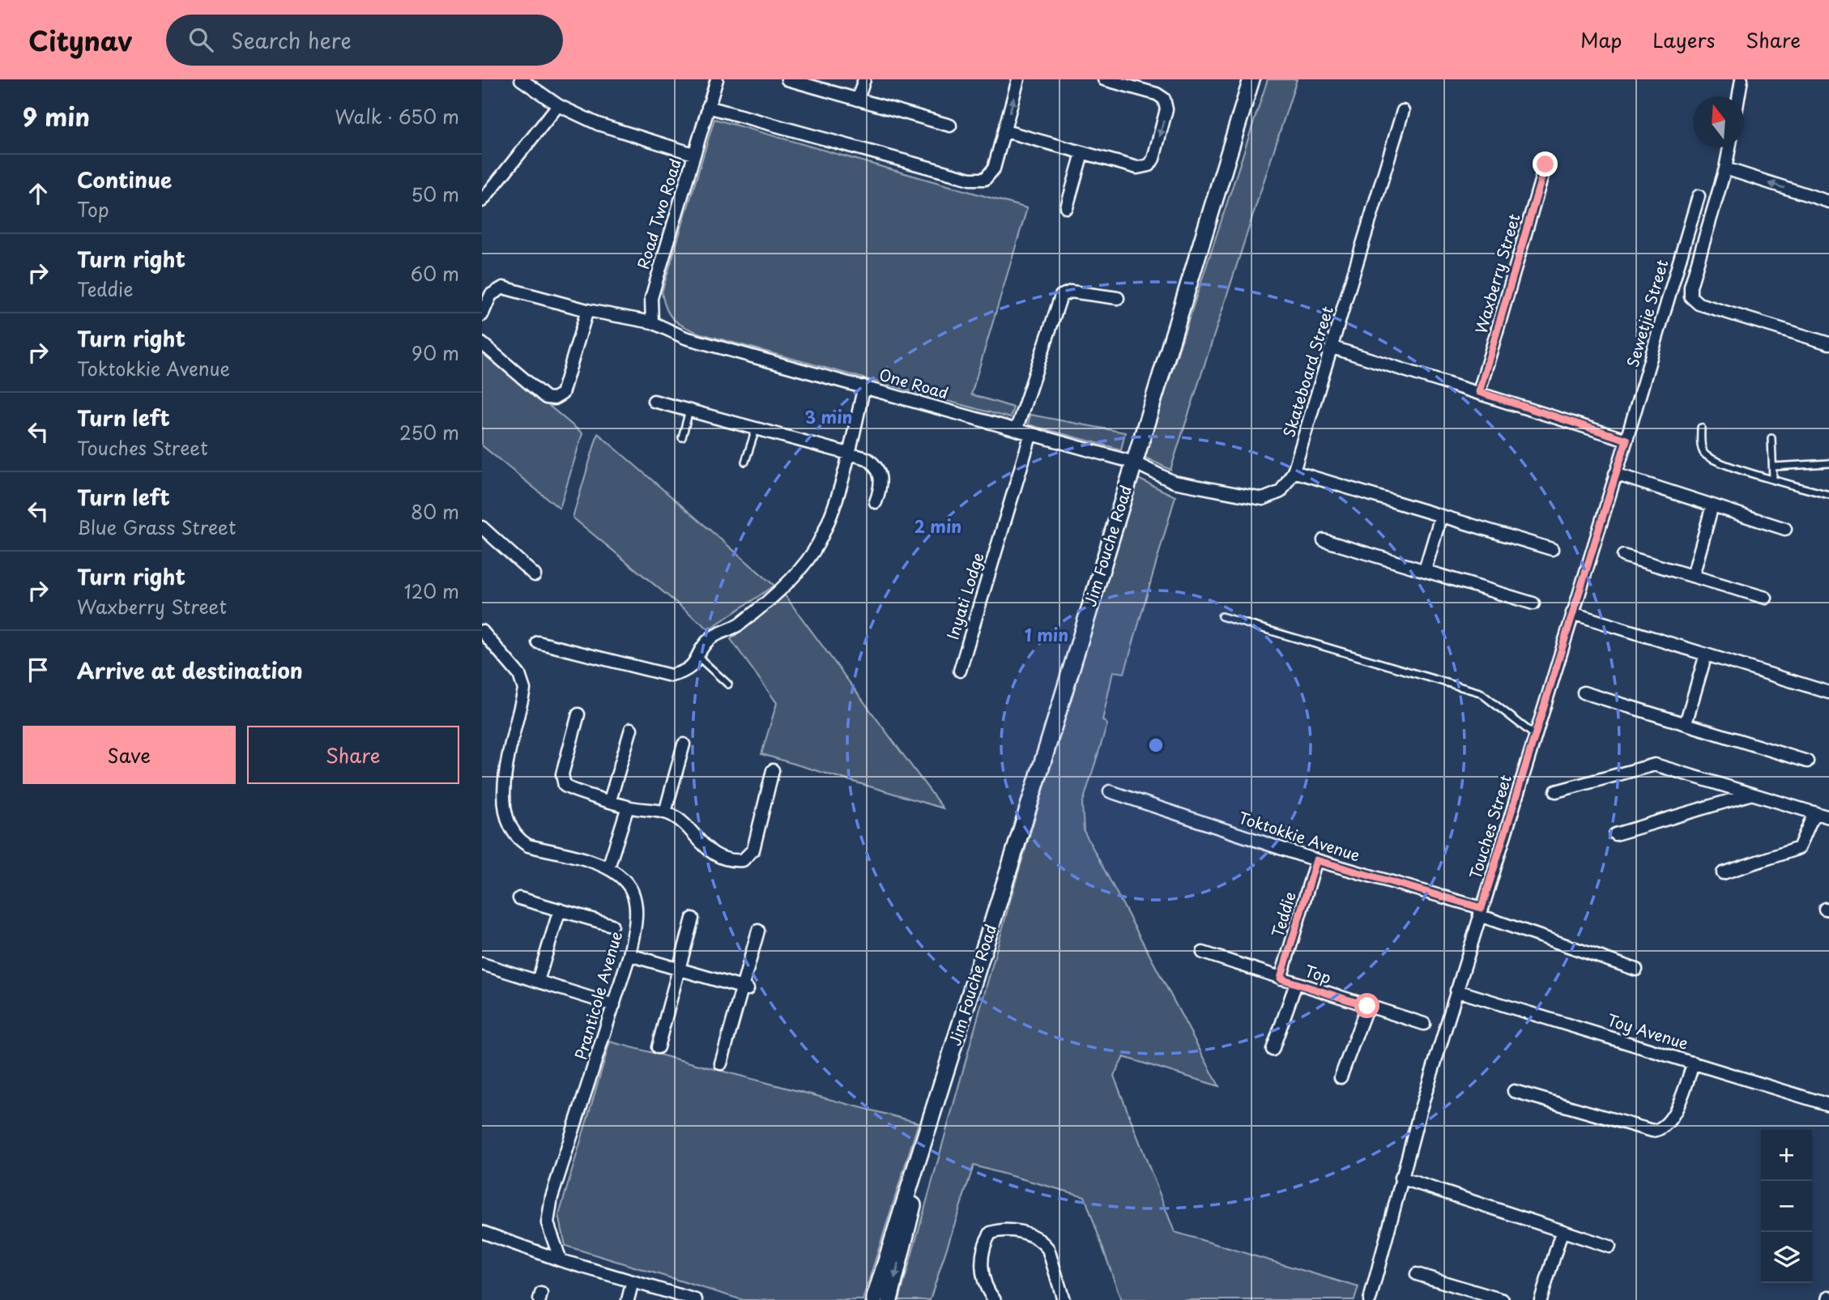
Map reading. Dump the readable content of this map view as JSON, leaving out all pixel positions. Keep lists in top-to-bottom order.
{
  "streets": {
    "street": [
      "Road Two Road",
      "Waxberry Street",
      "Sewetjie Street",
      "Skateboard Street",
      "One Road",
      "Jim Fouche Road",
      "Inyati Lodge",
      "Touches Street",
      "Toktokkie Avenue",
      "Teddie",
      "Top",
      "Pranticole Avenue",
      "Toy Avenue"
    ]
  },
  "crossings": [
    ["Road Two Road", "One Road"],
    ["Sewetjie Street", "Touches Street"],
    ["Skateboard Street", "One Road"],
    ["Skateboard Street", "Jim Fouche Road"],
    ["One Road", "Jim Fouche Road"],
    ["One Road", "Inyati Lodge"],
    ["Touches Street", "Toktokkie Avenue"],
    ["Touches Street", "Toy Avenue"],
    ["Toktokkie Avenue", "Teddie"],
    ["Teddie", "Top"]
  ],
  "north": "top",
  "page": {
    "header": "Citynav",
    "search": "Search here",
    "nav": ["Map", "Layers", "Share"],
    "heading": ["9 min", "Walk · 650 m"],
    "list": [
      ["Continue", "Top", "50 m"],
      ["Turn right", "Teddie", "60 m"],
      ["Turn right", "Toktokkie Avenue", "90 m"],
      ["Turn left", "Touches Street", "250 m"],
      ["Turn left", "Blue Grass Street", "80 m"],
      ["Turn right", "Waxberry Street", "120 m"],
      "Arrive at destination"
    ],
    "buttons": ["Save", "Share"],
    "map_buttons": ["+", "−"]
  },
  "rings": ["3 min", "2 min", "1 min"]
}
